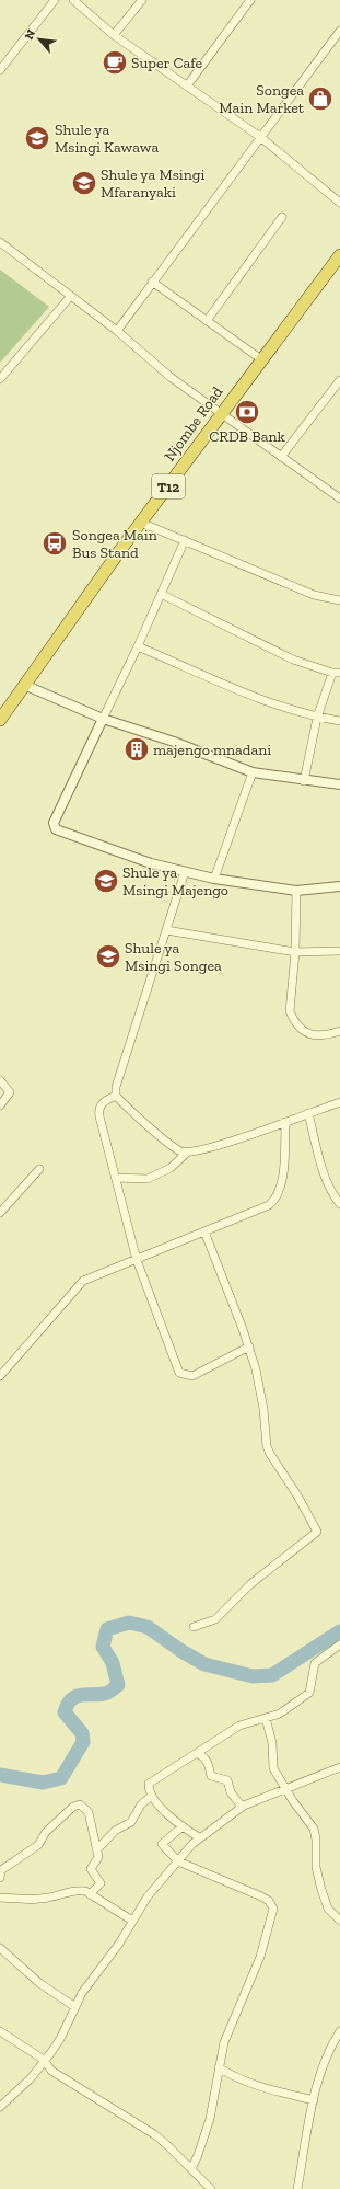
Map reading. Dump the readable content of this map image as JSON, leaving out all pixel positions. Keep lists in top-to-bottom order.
{
  "streets": {
    "highway": ["Njombe Road", "T12"]
  },
  "places": {
    "cafe": ["Super Cafe"],
    "shop": ["Songea Main Market"],
    "school or university": [
      "Shule ya Msingi Kawawa",
      "Shule ya Msingi Mfaranyaki",
      "Shule ya Msingi Majengo",
      "Shule ya Msingi Songea"
    ],
    "bank": ["CRDB Bank"],
    "bus stop": ["Songea Main Bus Stand"],
    "building": ["majengo mnadani"]
  },
  "north": "top left"
}
